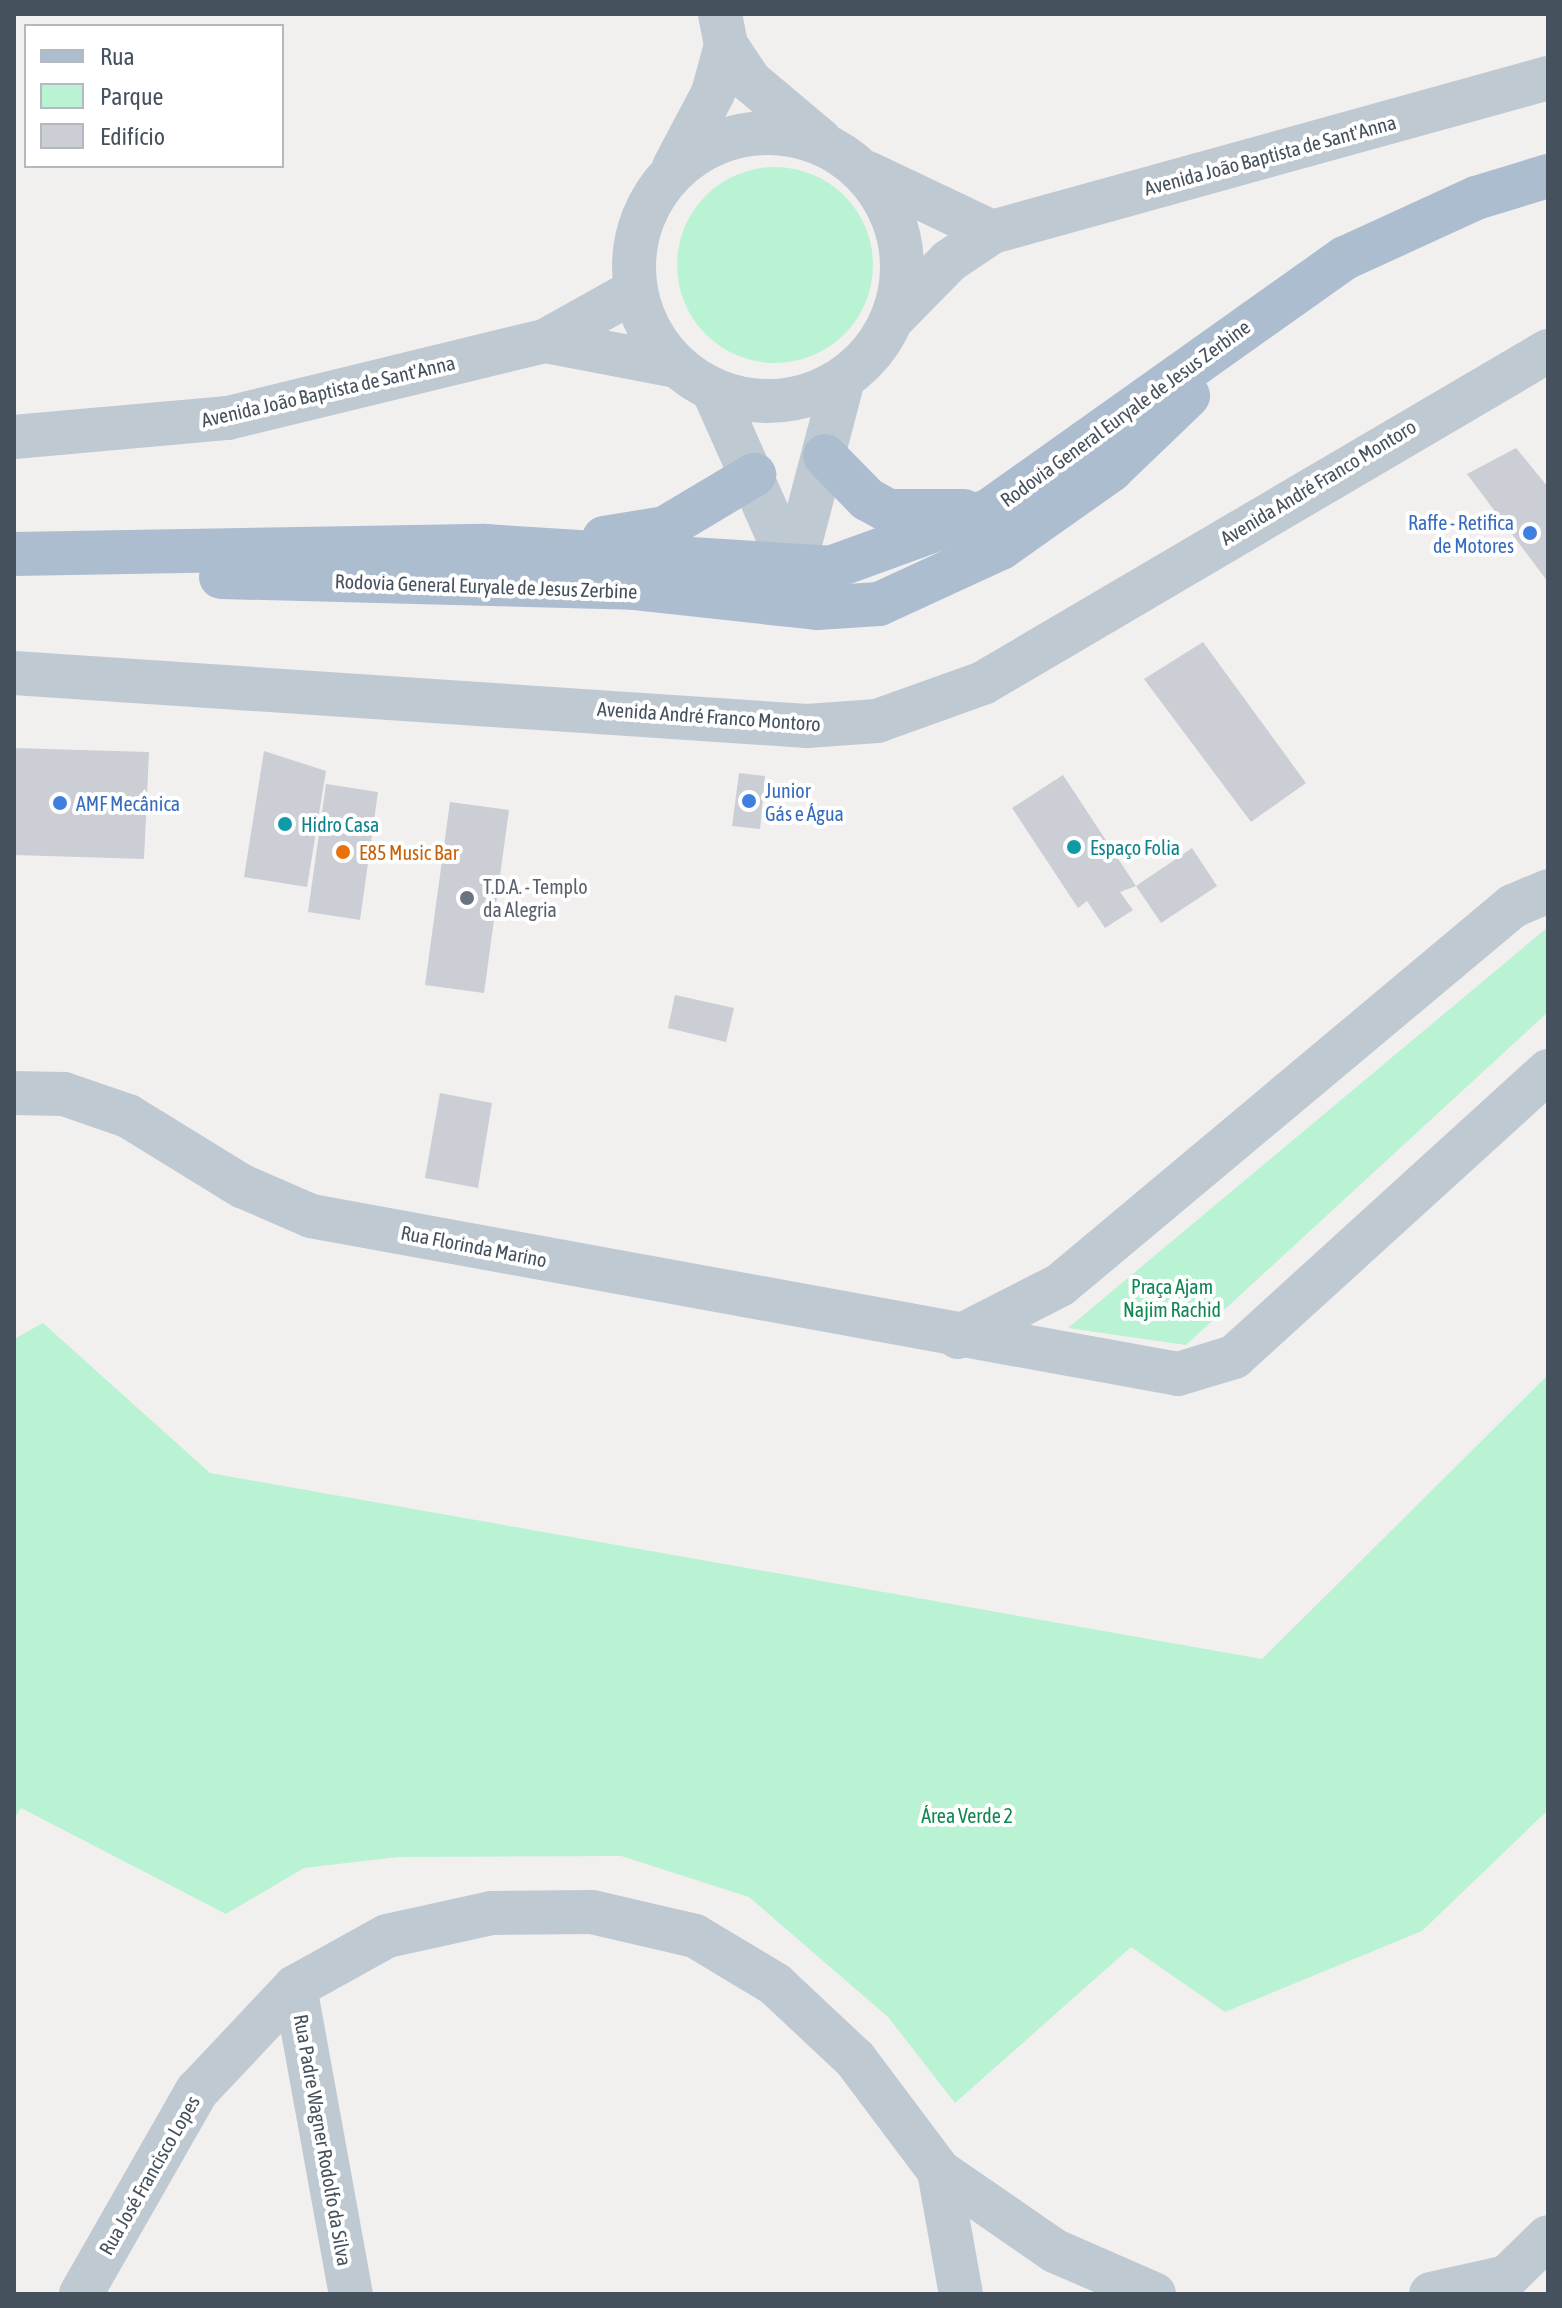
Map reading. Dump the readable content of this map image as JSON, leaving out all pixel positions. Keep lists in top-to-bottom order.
{
  "streets": {
    "main road": ["Rodovia General Euryale de Jesus Zerbine"],
    "street": [
      "Avenida João Baptista de Sant'Anna",
      "Avenida André Franco Montoro",
      "Rua Florinda Marino",
      "Rua Padre Wagner Rodolfo da Silva",
      "Rua José Francisco Lopes"
    ]
  },
  "crossings": [
    ["Rua Padre Wagner Rodolfo da Silva", "Rua José Francisco Lopes"]
  ],
  "parks": ["Praça Ajam Najim Rachid", "Área Verde 2"],
  "places": [
    "Raffe - Retifica de Motores",
    "Junior Gás e Água",
    "AMF Mecânica",
    "Hidro Casa",
    "Espaço Folia",
    "E85 Music Bar",
    "T.D.A. - Templo da Alegria"
  ],
  "legend": ["Rua", "Parque", "Edifício"]
}
